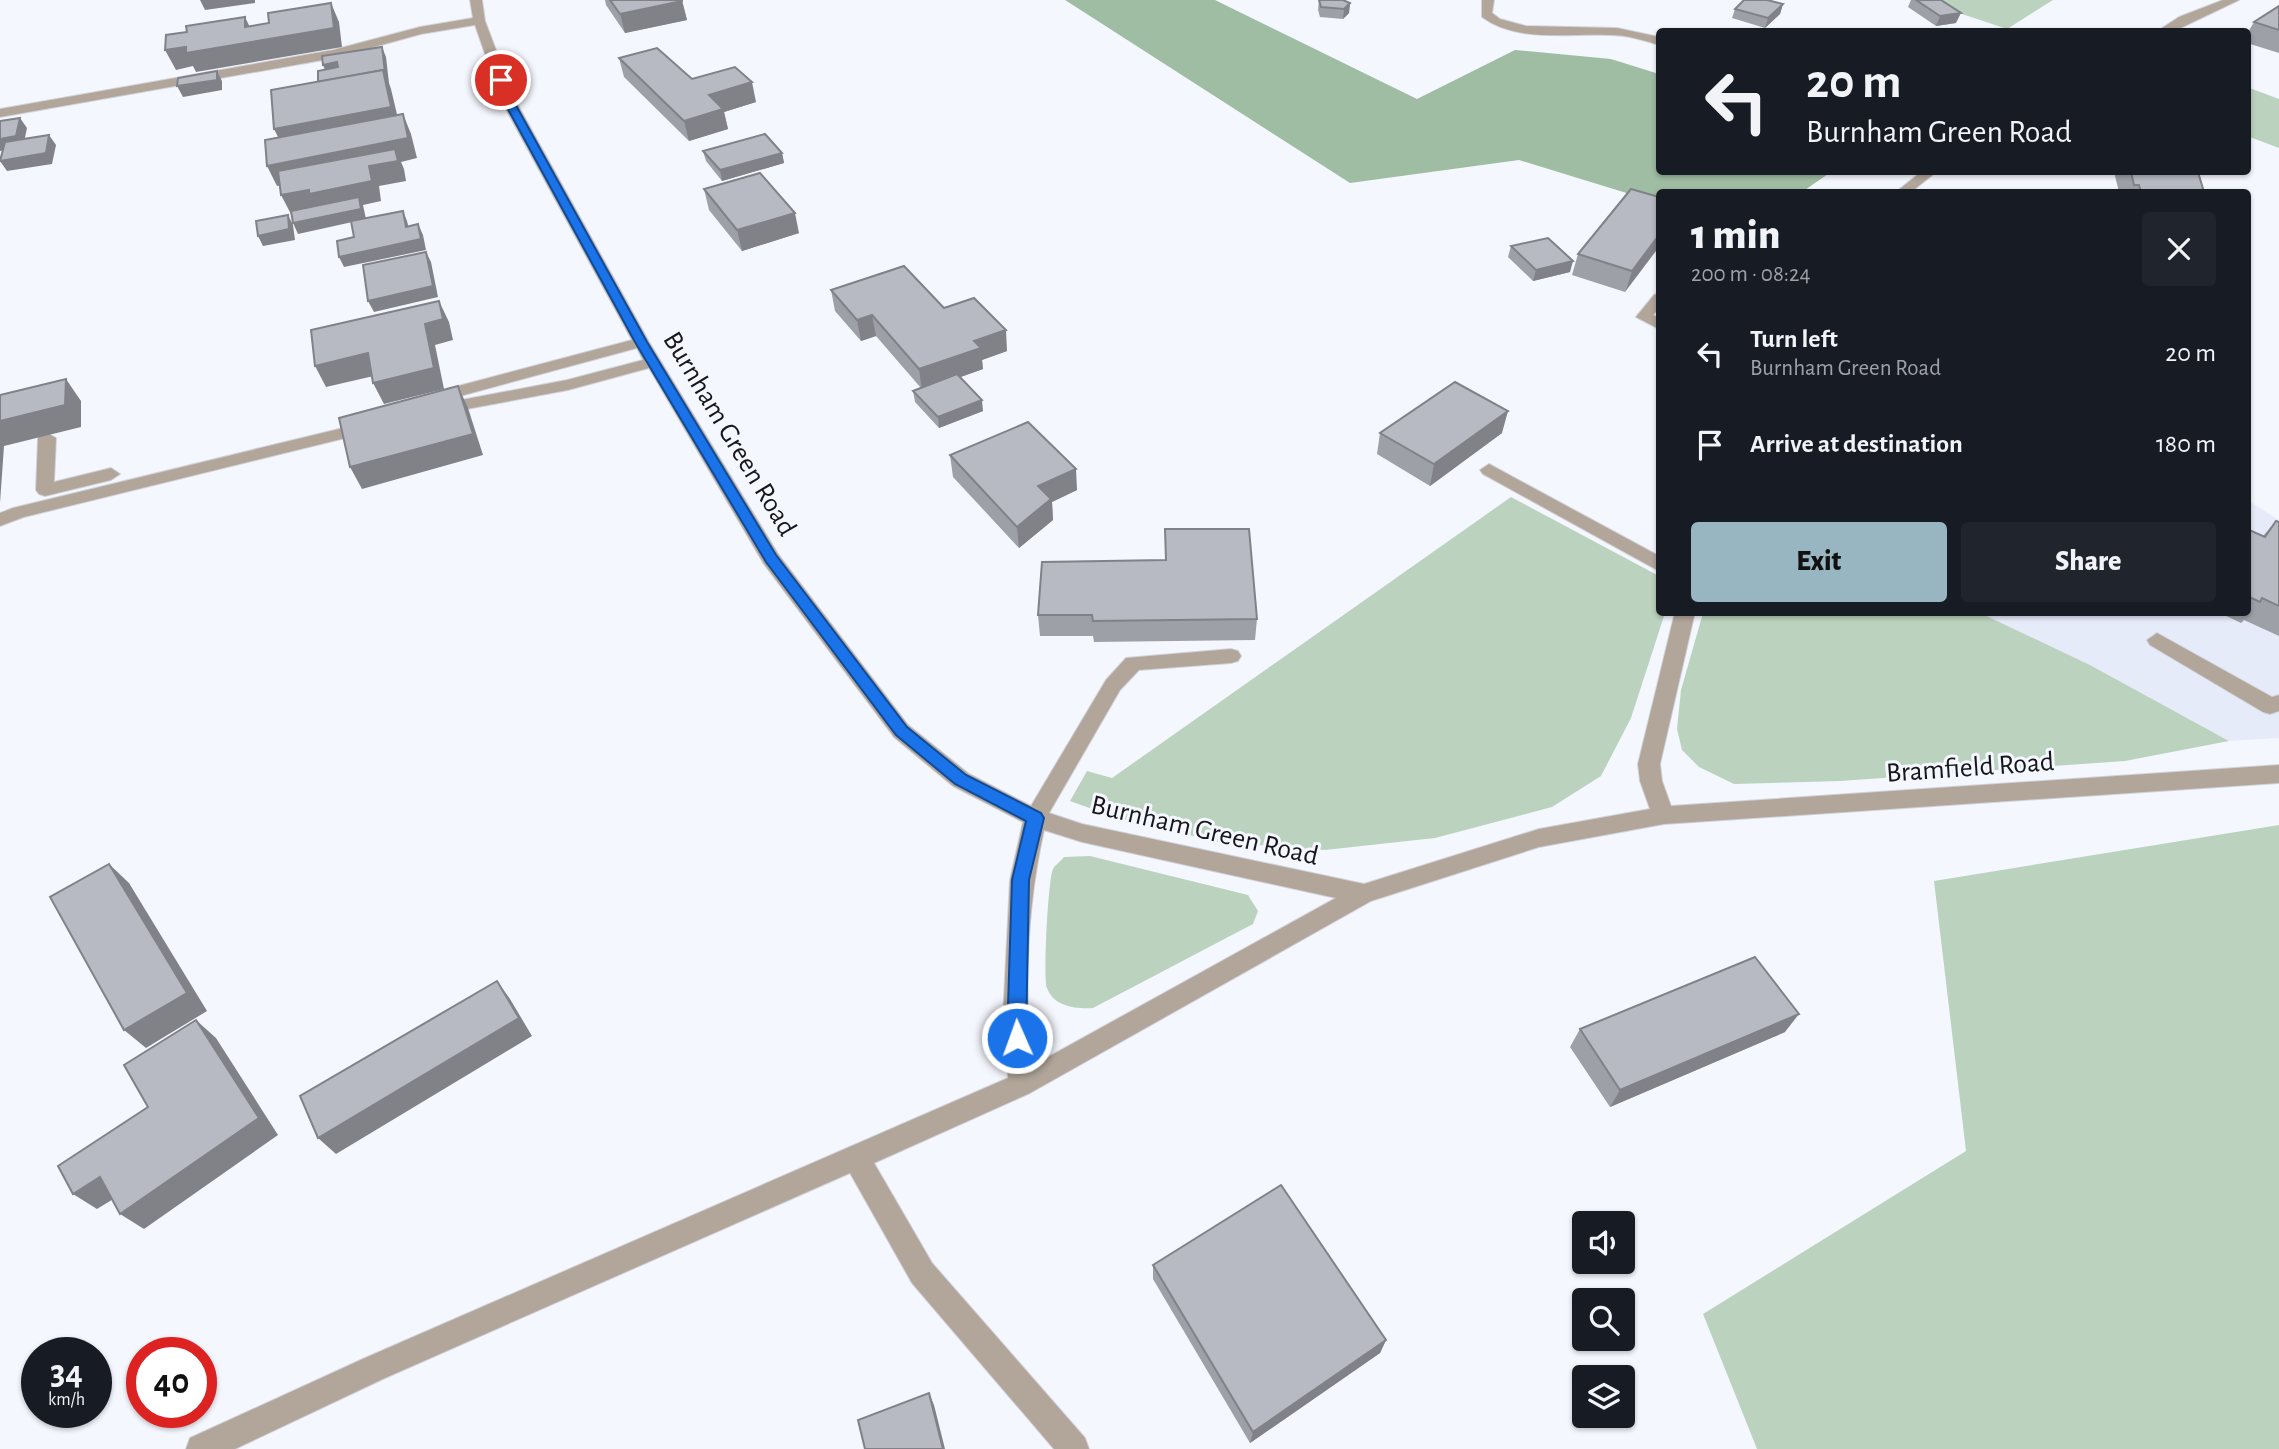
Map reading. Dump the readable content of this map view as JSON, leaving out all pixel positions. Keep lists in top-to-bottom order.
{
  "streets": {
    "street": ["Burnham Green Road", "Bramfield Road"]
  },
  "crossings": [
    ["Burnham Green Road", "Bramfield Road"]
  ],
  "page": {
    "turn": ["20 m", "Burnham Green Road"],
    "heading": ["1 min", "200 m · 08:24"],
    "list": [
      {
        "name": "Turn left",
        "note": "Burnham Green Road",
        "value": "20 m"
      },
      {
        "name": "Arrive at destination",
        "value": "180 m"
      }
    ],
    "buttons": ["Exit", "Share"],
    "speed": "34 km/h",
    "limit": "40"
  }
}
